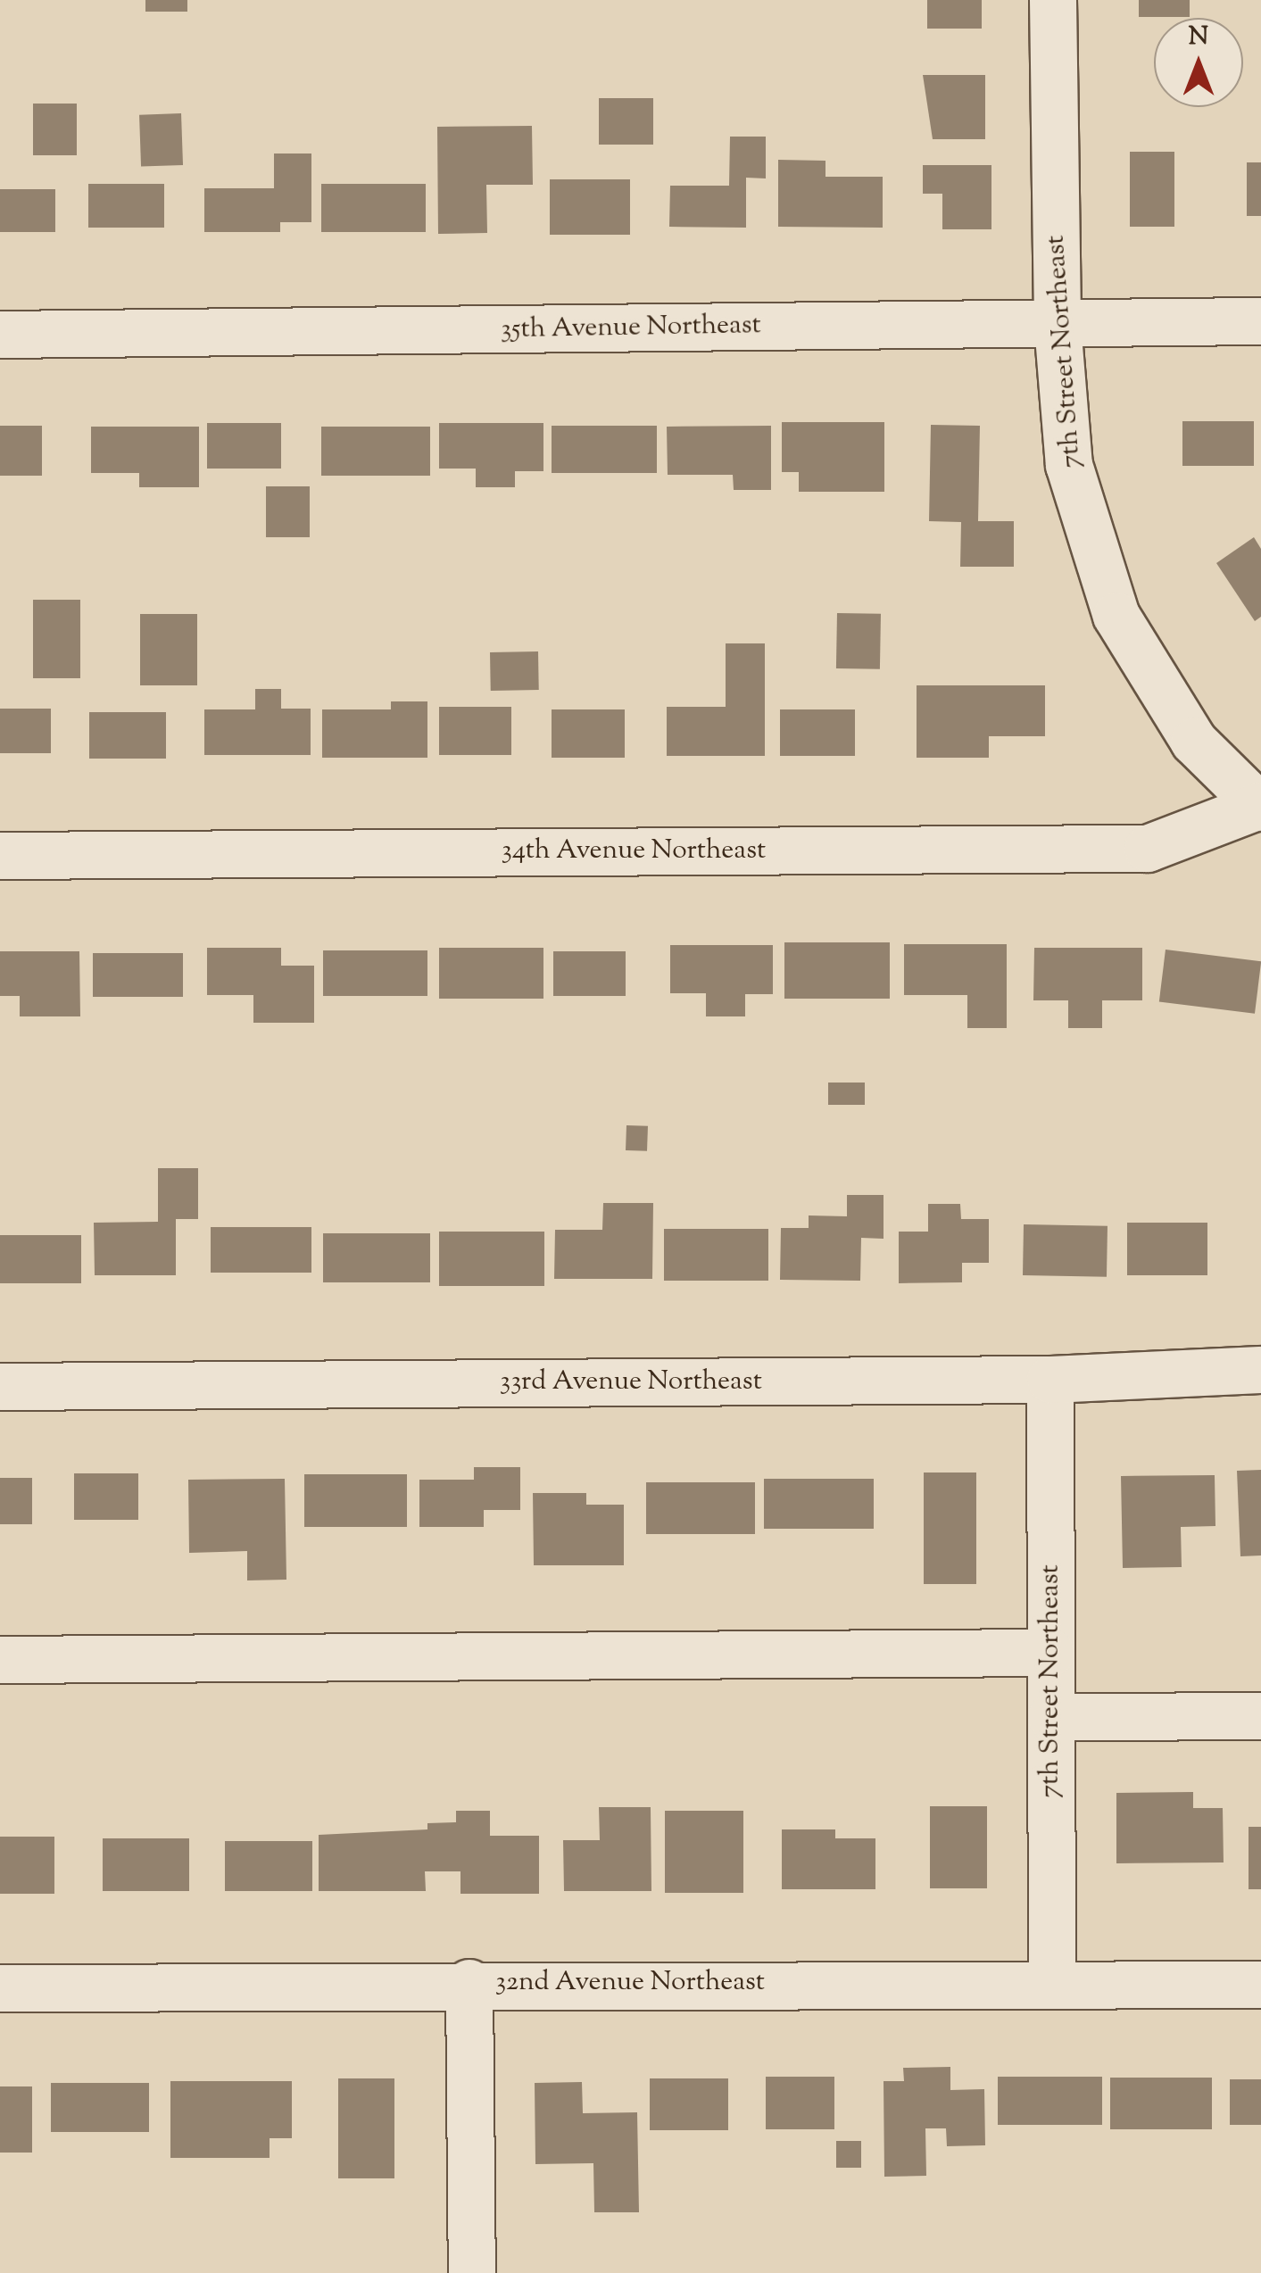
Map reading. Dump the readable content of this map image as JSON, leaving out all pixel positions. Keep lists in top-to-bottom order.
{
  "streets": {
    "street": [
      "35th Avenue Northeast",
      "7th Street Northeast",
      "34th Avenue Northeast",
      "33rd Avenue Northeast",
      "32nd Avenue Northeast"
    ]
  },
  "crossings": [
    ["35th Avenue Northeast", "7th Street Northeast"],
    ["7th Street Northeast", "34th Avenue Northeast"],
    ["7th Street Northeast", "33rd Avenue Northeast"],
    ["7th Street Northeast", "32nd Avenue Northeast"]
  ],
  "north": "top"
}
